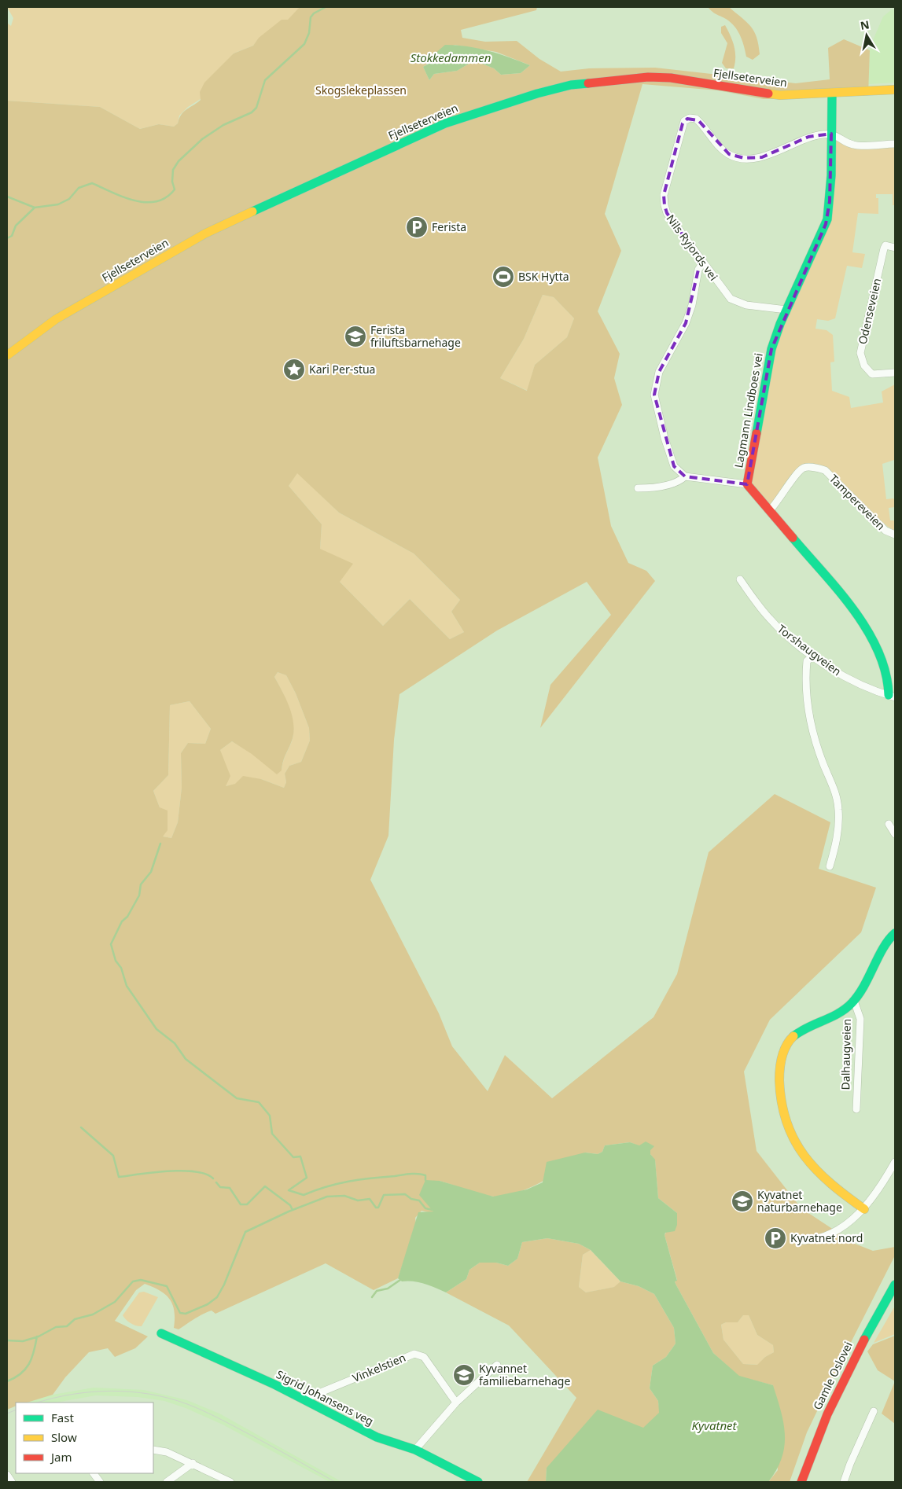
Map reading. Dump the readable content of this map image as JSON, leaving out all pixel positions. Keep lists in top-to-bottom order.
{
  "streets": {
    "street": [
      "Fjellseterveien",
      "Nils Ryjords vei",
      "Odenseveien",
      "Lagmann Lindboes vei",
      "Tampereveien",
      "Torshaugveien",
      "Dalhaugveien",
      "Vinkelstien",
      "Gamle Oslovei",
      "Sigrid Johansens veg"
    ]
  },
  "crossings": [
    ["Fjellseterveien", "Lagmann Lindboes vei"],
    ["Nils Ryjords vei", "Lagmann Lindboes vei"],
    ["Lagmann Lindboes vei", "Tampereveien"],
    ["Lagmann Lindboes vei", "Torshaugveien"],
    ["Vinkelstien", "Sigrid Johansens veg"]
  ],
  "water": ["Stokkedammen", "Kyvatnet"],
  "parks": ["Skogslekeplassen"],
  "places": {
    "parking": ["Ferista", "Kyvatnet nord"],
    "sports": ["BSK Hytta"],
    "school or university": ["Ferista friluftsbarnehage", "Kyvatnet naturbarnehage", "Kyvannet familiebarnehage"],
    "place": ["Kari Per-stua"]
  },
  "legend": ["Fast", "Slow", "Jam"],
  "north": "top"
}
